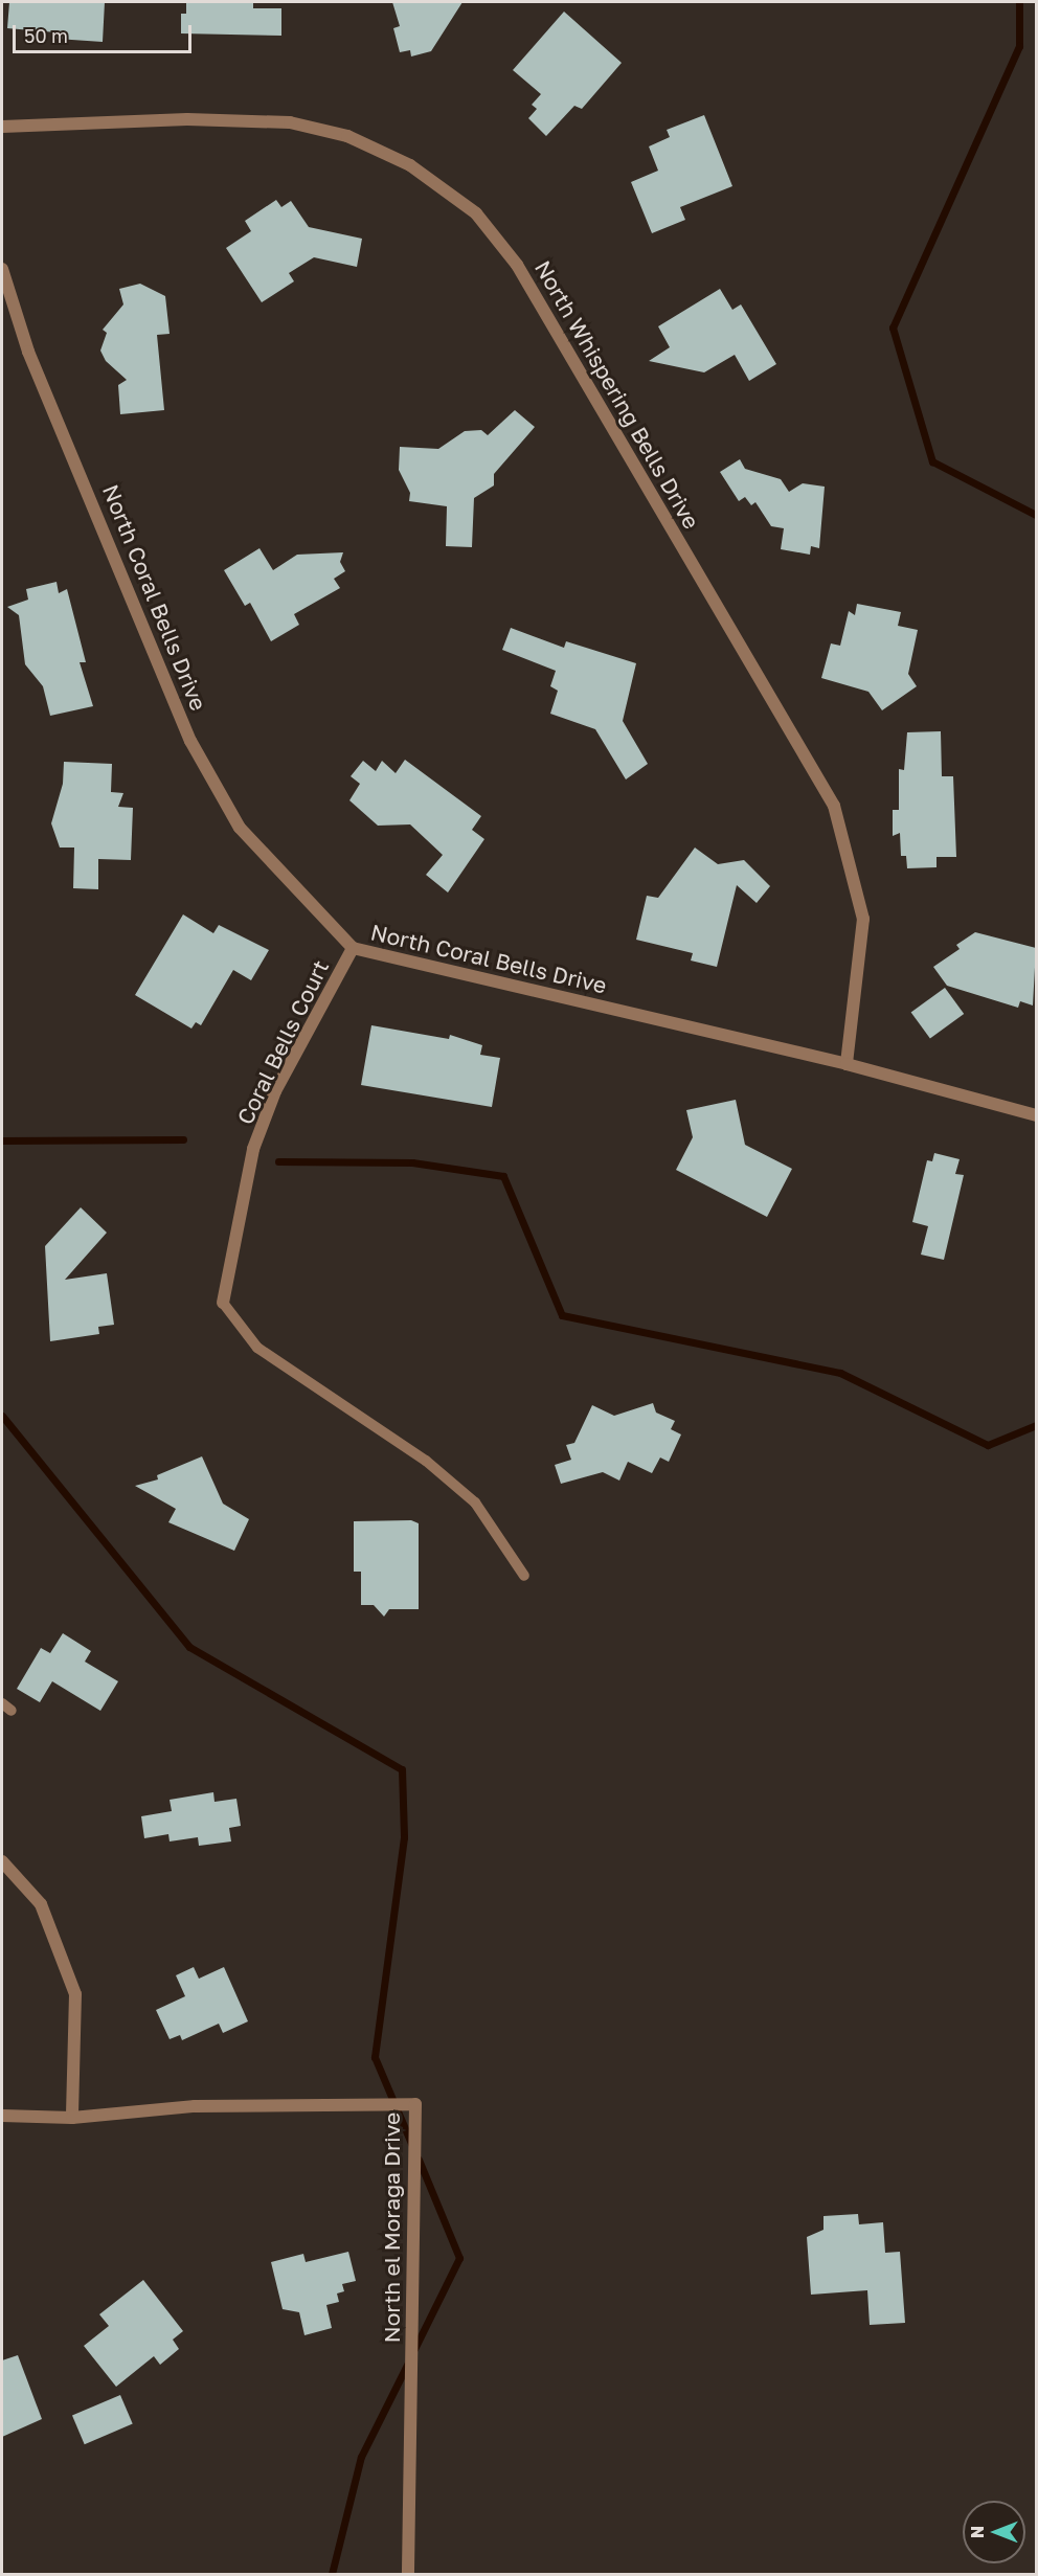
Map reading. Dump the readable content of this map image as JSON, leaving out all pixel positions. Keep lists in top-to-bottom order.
{
  "streets": {
    "street": [
      "North Whispering Bells Drive",
      "North Coral Bells Drive",
      "Coral Bells Court",
      "North el Moraga Drive"
    ]
  },
  "crossings": [
    ["North Whispering Bells Drive", "North Coral Bells Drive"],
    ["North Coral Bells Drive", "Coral Bells Court"]
  ],
  "scale_bar": "50 m",
  "north": "left"
}
